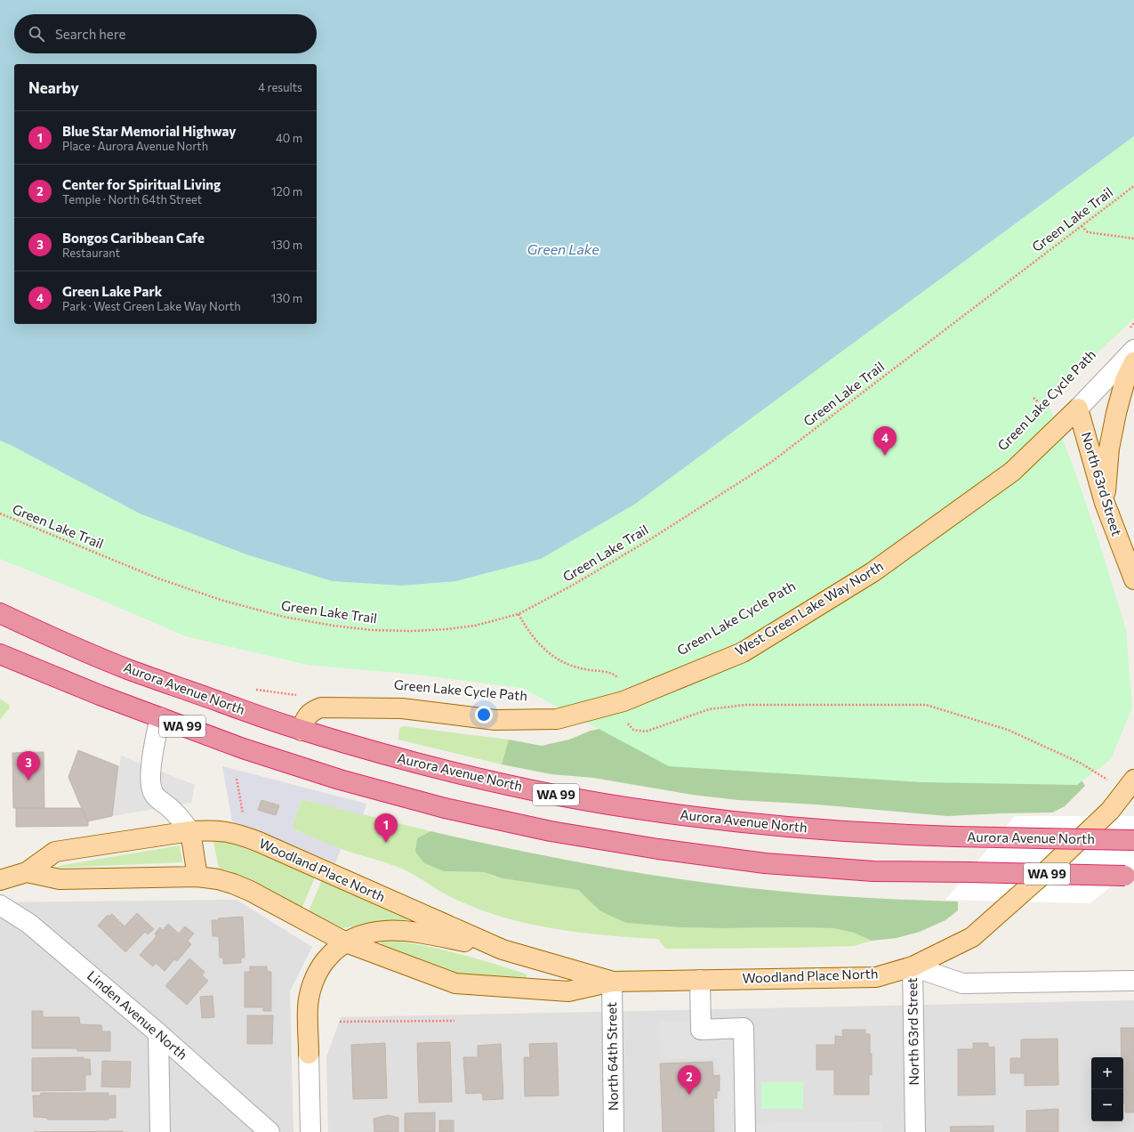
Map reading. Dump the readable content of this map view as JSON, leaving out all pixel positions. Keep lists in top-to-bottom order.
{
  "streets": {
    "highway": ["Aurora Avenue North", "WA 99"],
    "main road": ["North 63rd Street", "West Green Lake Way North", "Woodland Place North"],
    "street": ["Linden Avenue North", "North 64th Street"],
    "path": ["Green Lake Trail"]
  },
  "crossings": [
    ["North 63rd Street", "West Green Lake Way North"],
    ["North 63rd Street", "Woodland Place North"],
    ["West Green Lake Way North", "Aurora Avenue North"],
    ["Woodland Place North", "North 64th Street"]
  ],
  "water": ["Green Lake"],
  "page": {
    "search": "Search here",
    "heading": ["Nearby", "4 results"],
    "list": [
      {
        "mark": "1",
        "name": "Blue Star Memorial Highway",
        "note": "Place · Aurora Avenue North",
        "value": "40 m"
      },
      {
        "mark": "2",
        "name": "Center for Spiritual Living",
        "note": "Temple · North 64th Street",
        "value": "120 m"
      },
      {
        "mark": "3",
        "name": "Bongos Caribbean Cafe",
        "note": "Restaurant",
        "value": "130 m"
      },
      {
        "mark": "4",
        "name": "Green Lake Park",
        "note": "Park · West Green Lake Way North",
        "value": "130 m"
      }
    ],
    "pins": [
      "4",
      "3",
      "1",
      "2"
    ],
    "map_buttons": ["+", "−"]
  }
}
